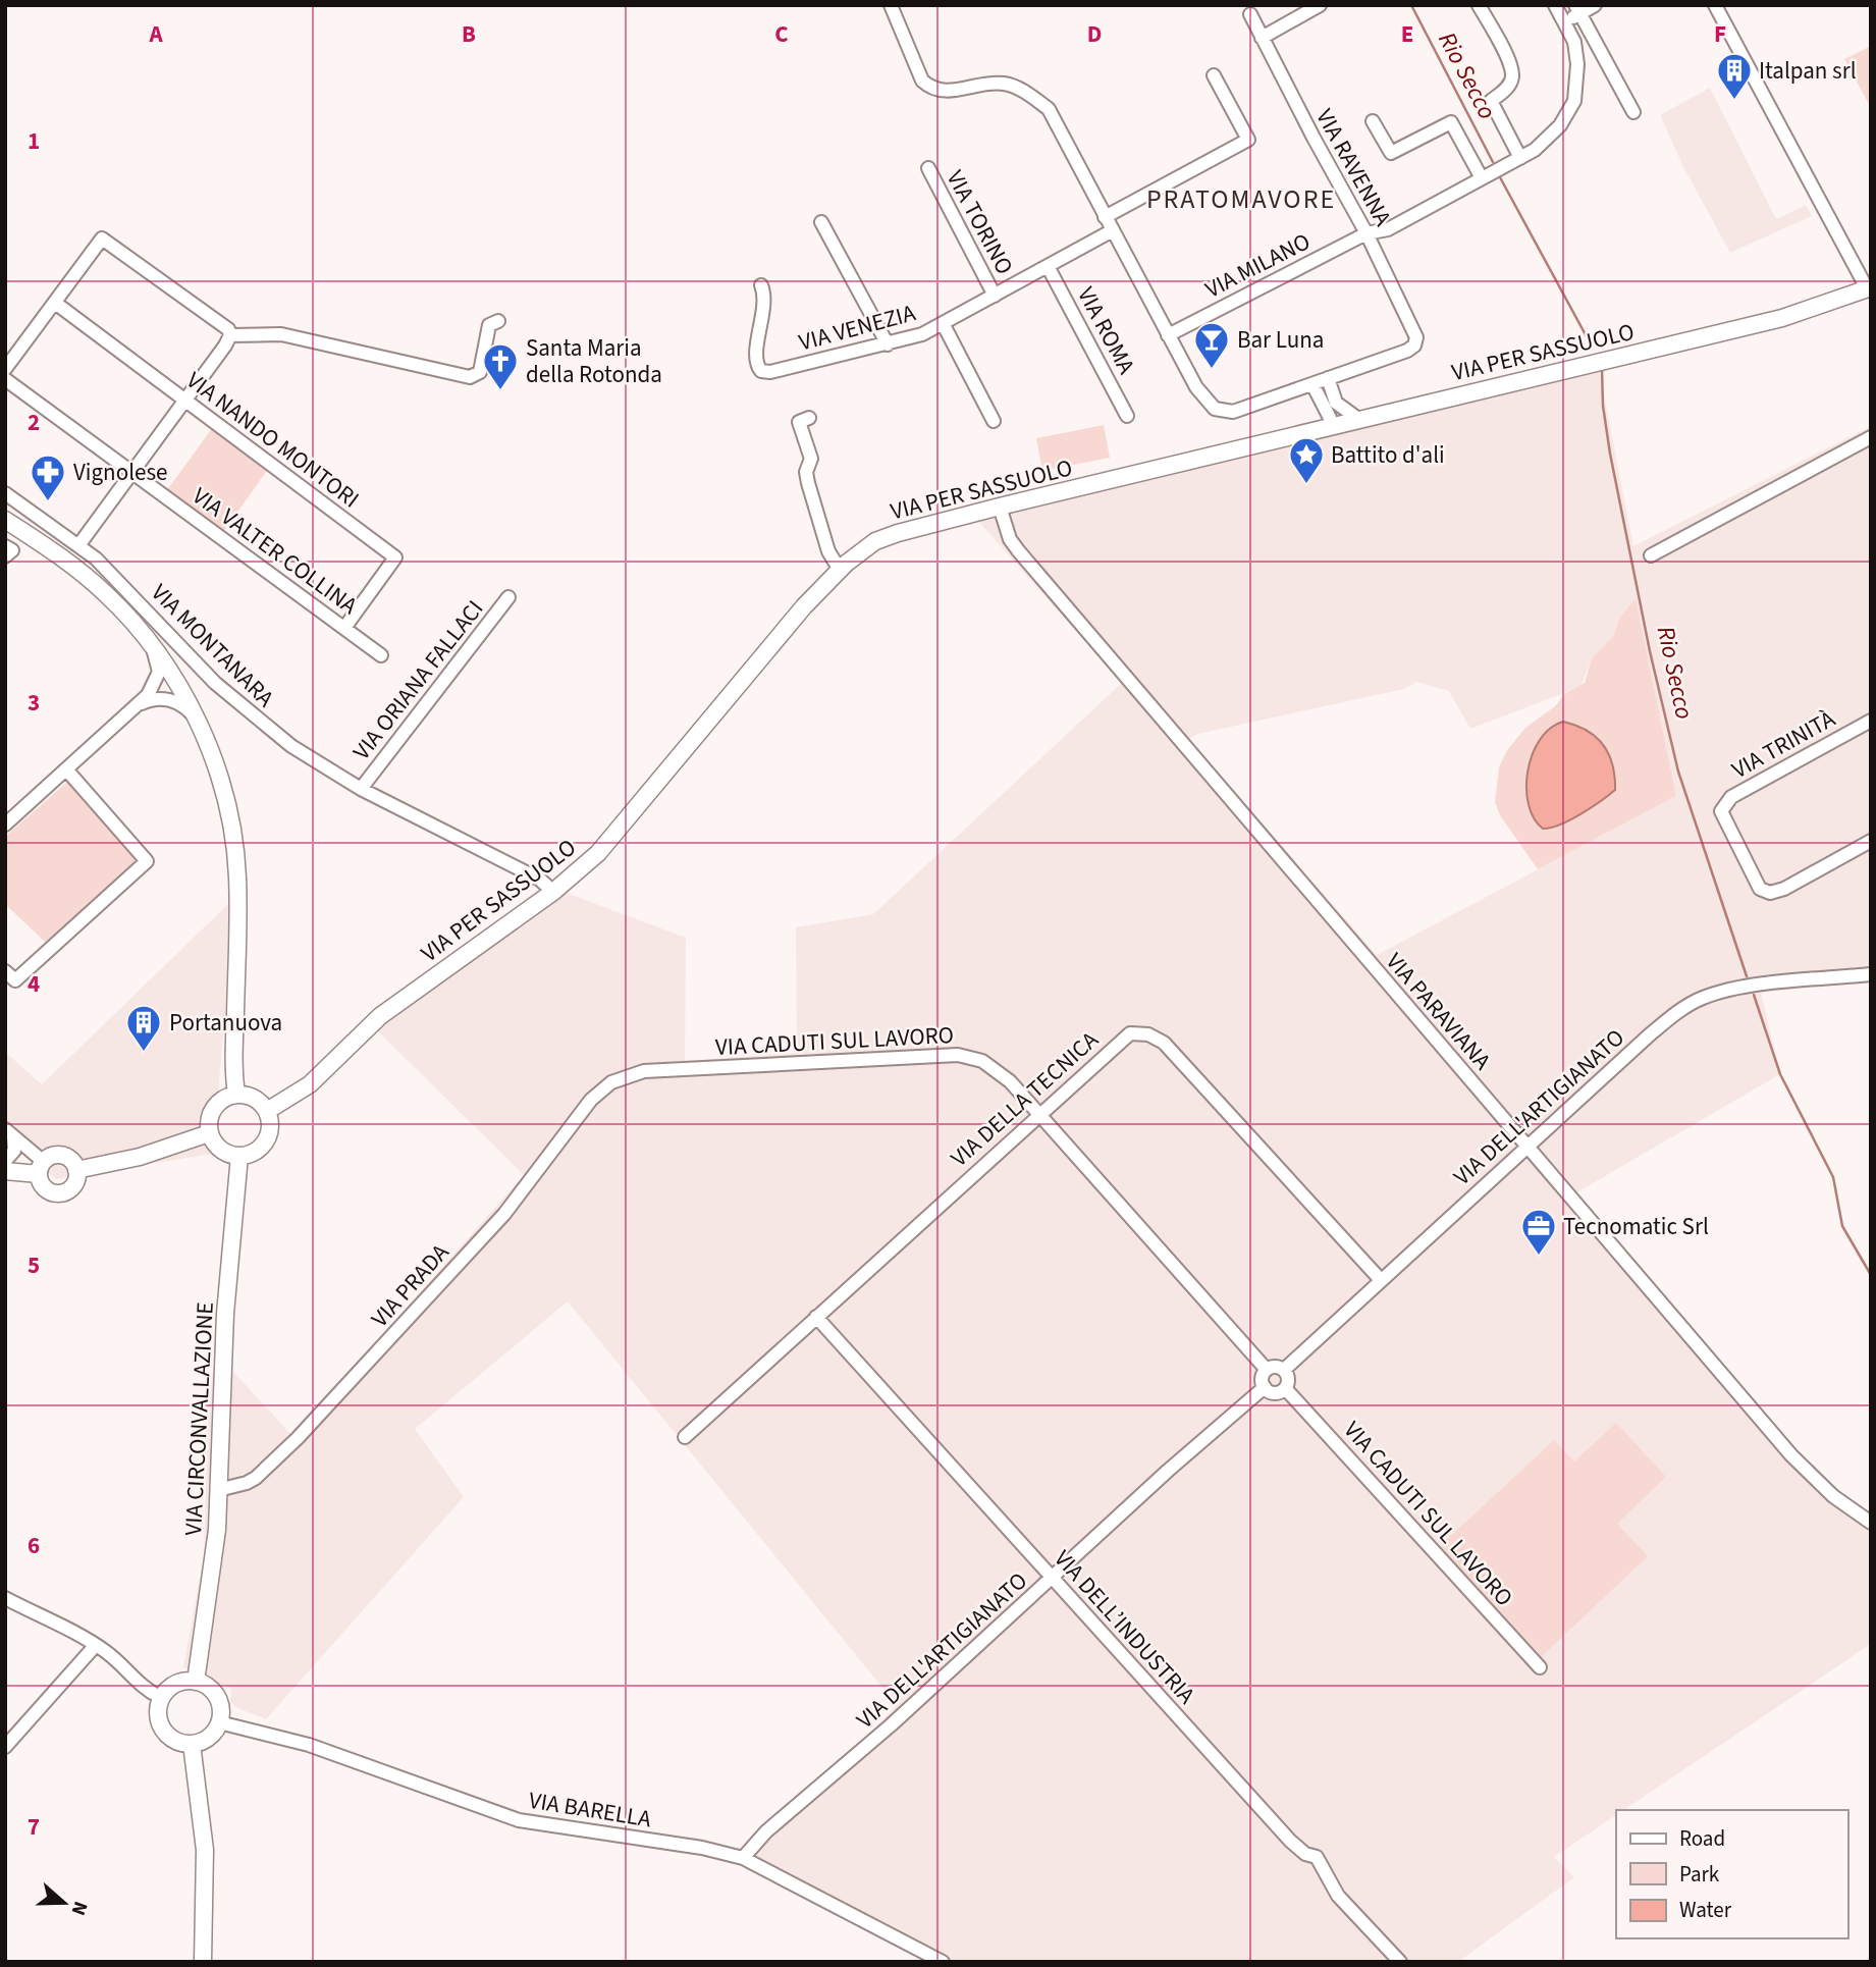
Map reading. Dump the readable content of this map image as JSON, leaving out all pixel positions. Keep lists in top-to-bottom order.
{
  "streets": {
    "main road": ["VIA PER SASSUOLO", "VIA CIRCONVALLAZIONE"],
    "street": [
      "VIA RAVENNA",
      "VIA TORINO",
      "VIA MILANO",
      "VIA VENEZIA",
      "VIA ROMA",
      "VIA NANDO MONTORI",
      "VIA VALTER COLLINA",
      "VIA MONTANARA",
      "VIA ORIANA FALLACI",
      "VIA TRINITÀ",
      "VIA PARAVIANA",
      "VIA CADUTI SUL LAVORO",
      "VIA DELLA TECNICA",
      "VIA DELL'ARTIGIANATO",
      "VIA PRADA",
      "VIA DELL’INDUSTRIA",
      "VIA BARELLA"
    ]
  },
  "crossings": [
    ["VIA RAVENNA", "VIA MILANO"],
    ["VIA TORINO", "VIA VENEZIA"],
    ["VIA VENEZIA", "VIA ROMA"],
    ["VIA PER SASSUOLO", "VIA MONTANARA"],
    ["VIA PER SASSUOLO", "VIA PARAVIANA"],
    ["VIA PER SASSUOLO", "VIA CIRCONVALLAZIONE"],
    ["VIA NANDO MONTORI", "VIA VALTER COLLINA"],
    ["VIA MONTANARA", "VIA ORIANA FALLACI"],
    ["VIA PARAVIANA", "VIA DELL'ARTIGIANATO"],
    ["VIA CADUTI SUL LAVORO", "VIA DELLA TECNICA"],
    ["VIA CADUTI SUL LAVORO", "VIA DELL'ARTIGIANATO"],
    ["VIA CADUTI SUL LAVORO", "VIA PRADA"],
    ["VIA DELLA TECNICA", "VIA DELL'ARTIGIANATO"],
    ["VIA DELLA TECNICA", "VIA DELL’INDUSTRIA"],
    ["VIA DELL'ARTIGIANATO", "VIA DELL’INDUSTRIA"],
    ["VIA DELL'ARTIGIANATO", "VIA BARELLA"],
    ["VIA PRADA", "VIA CIRCONVALLAZIONE"],
    ["VIA CIRCONVALLAZIONE", "VIA BARELLA"]
  ],
  "districts": ["PRATOMAVORE"],
  "water": ["Rio Secco"],
  "places": {
    "building": ["Italpan srl", "Portanuova"],
    "bar": ["Bar Luna"],
    "church": ["Santa Maria della Rotonda"],
    "place": ["Battito d'ali"],
    "pharmacy": ["Vignolese"],
    "office": ["Tecnomatic Srl"]
  },
  "legend": ["Road", "Park", "Water"],
  "north": "right",
  "grid": {
    "columns": [
      "A",
      "B",
      "C",
      "D",
      "E",
      "F"
    ],
    "rows": [
      "1",
      "2",
      "3",
      "4",
      "5",
      "6",
      "7"
    ]
  }
}
